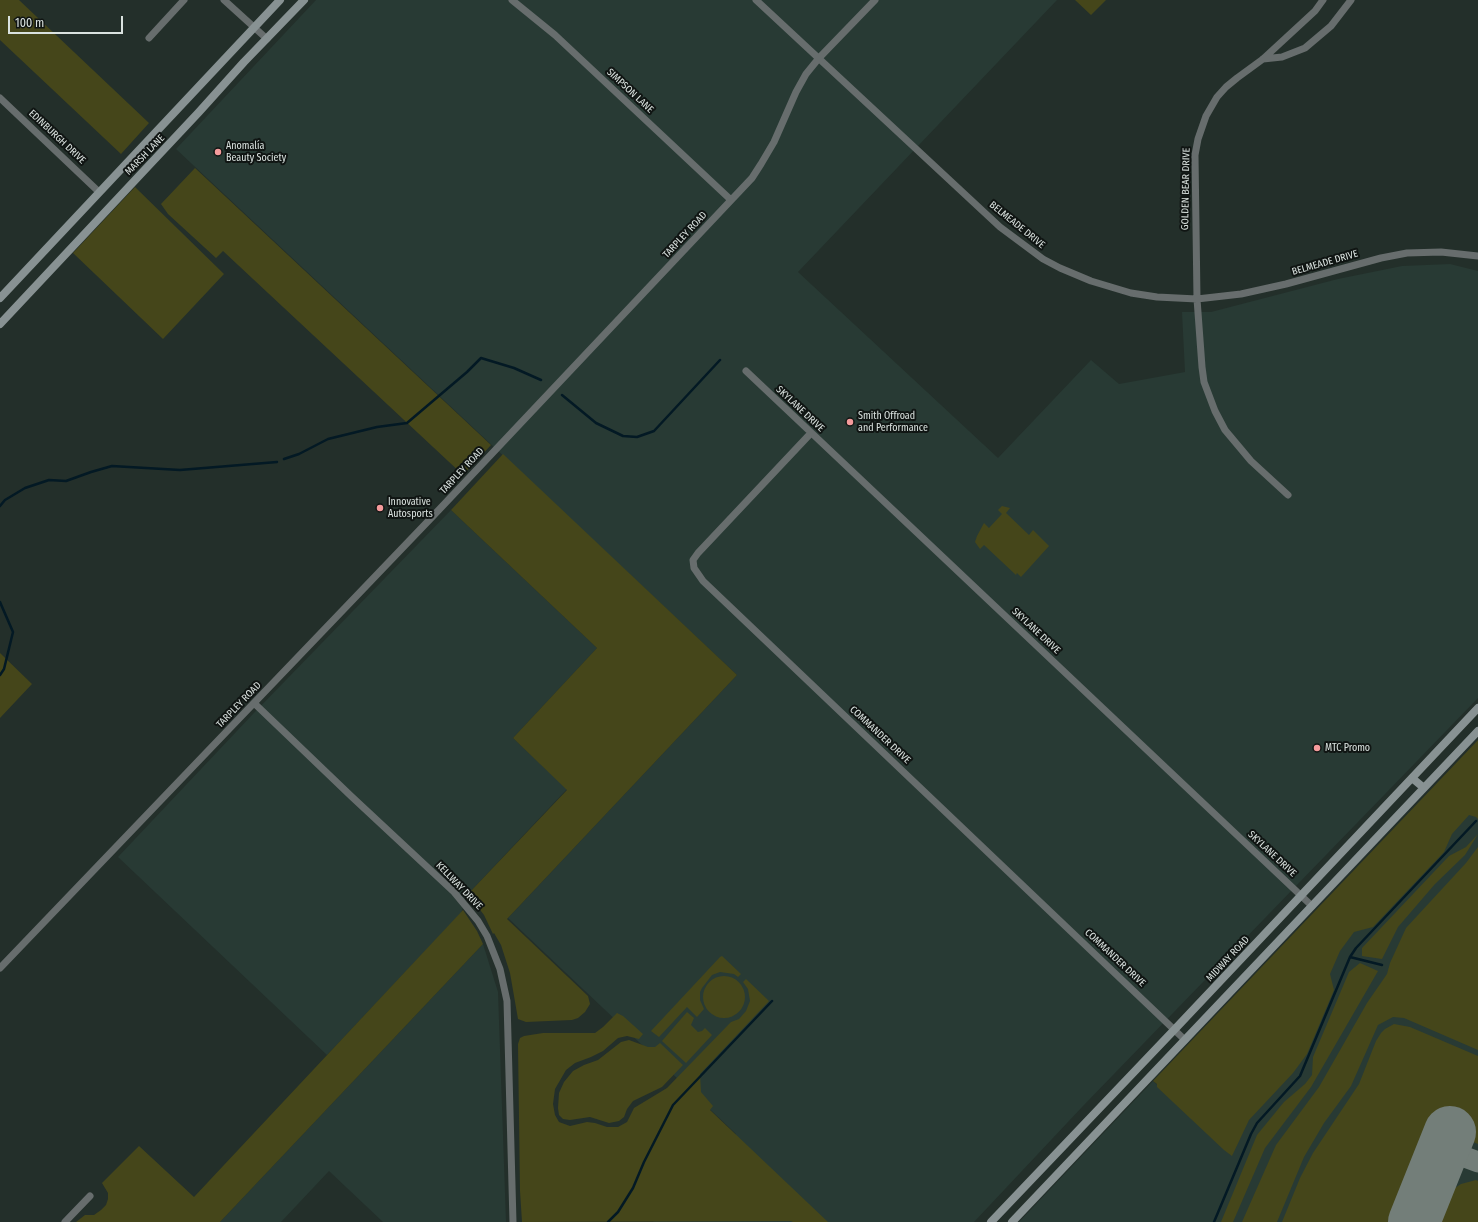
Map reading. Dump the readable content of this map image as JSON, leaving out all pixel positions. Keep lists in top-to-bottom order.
{
  "streets": {
    "main road": ["MARSH LANE", "MIDWAY ROAD"],
    "street": [
      "SIMPSON LANE",
      "EDINBURGH DRIVE",
      "GOLDEN BEAR DRIVE",
      "BELMEADE DRIVE",
      "TARPLEY ROAD",
      "SKYLANE DRIVE",
      "COMMANDER DRIVE",
      "KELLWAY DRIVE"
    ]
  },
  "crossings": [
    ["SIMPSON LANE", "TARPLEY ROAD"],
    ["EDINBURGH DRIVE", "MARSH LANE"],
    ["GOLDEN BEAR DRIVE", "BELMEADE DRIVE"],
    ["BELMEADE DRIVE", "TARPLEY ROAD"],
    ["TARPLEY ROAD", "KELLWAY DRIVE"],
    ["SKYLANE DRIVE", "COMMANDER DRIVE"],
    ["SKYLANE DRIVE", "MIDWAY ROAD"],
    ["COMMANDER DRIVE", "MIDWAY ROAD"]
  ],
  "places": [
    "Anomalía Beauty Society",
    "Smith Offroad and Performance",
    "Innovative Autosports",
    "MTC Promo"
  ],
  "scale_bar": "100 m"
}
